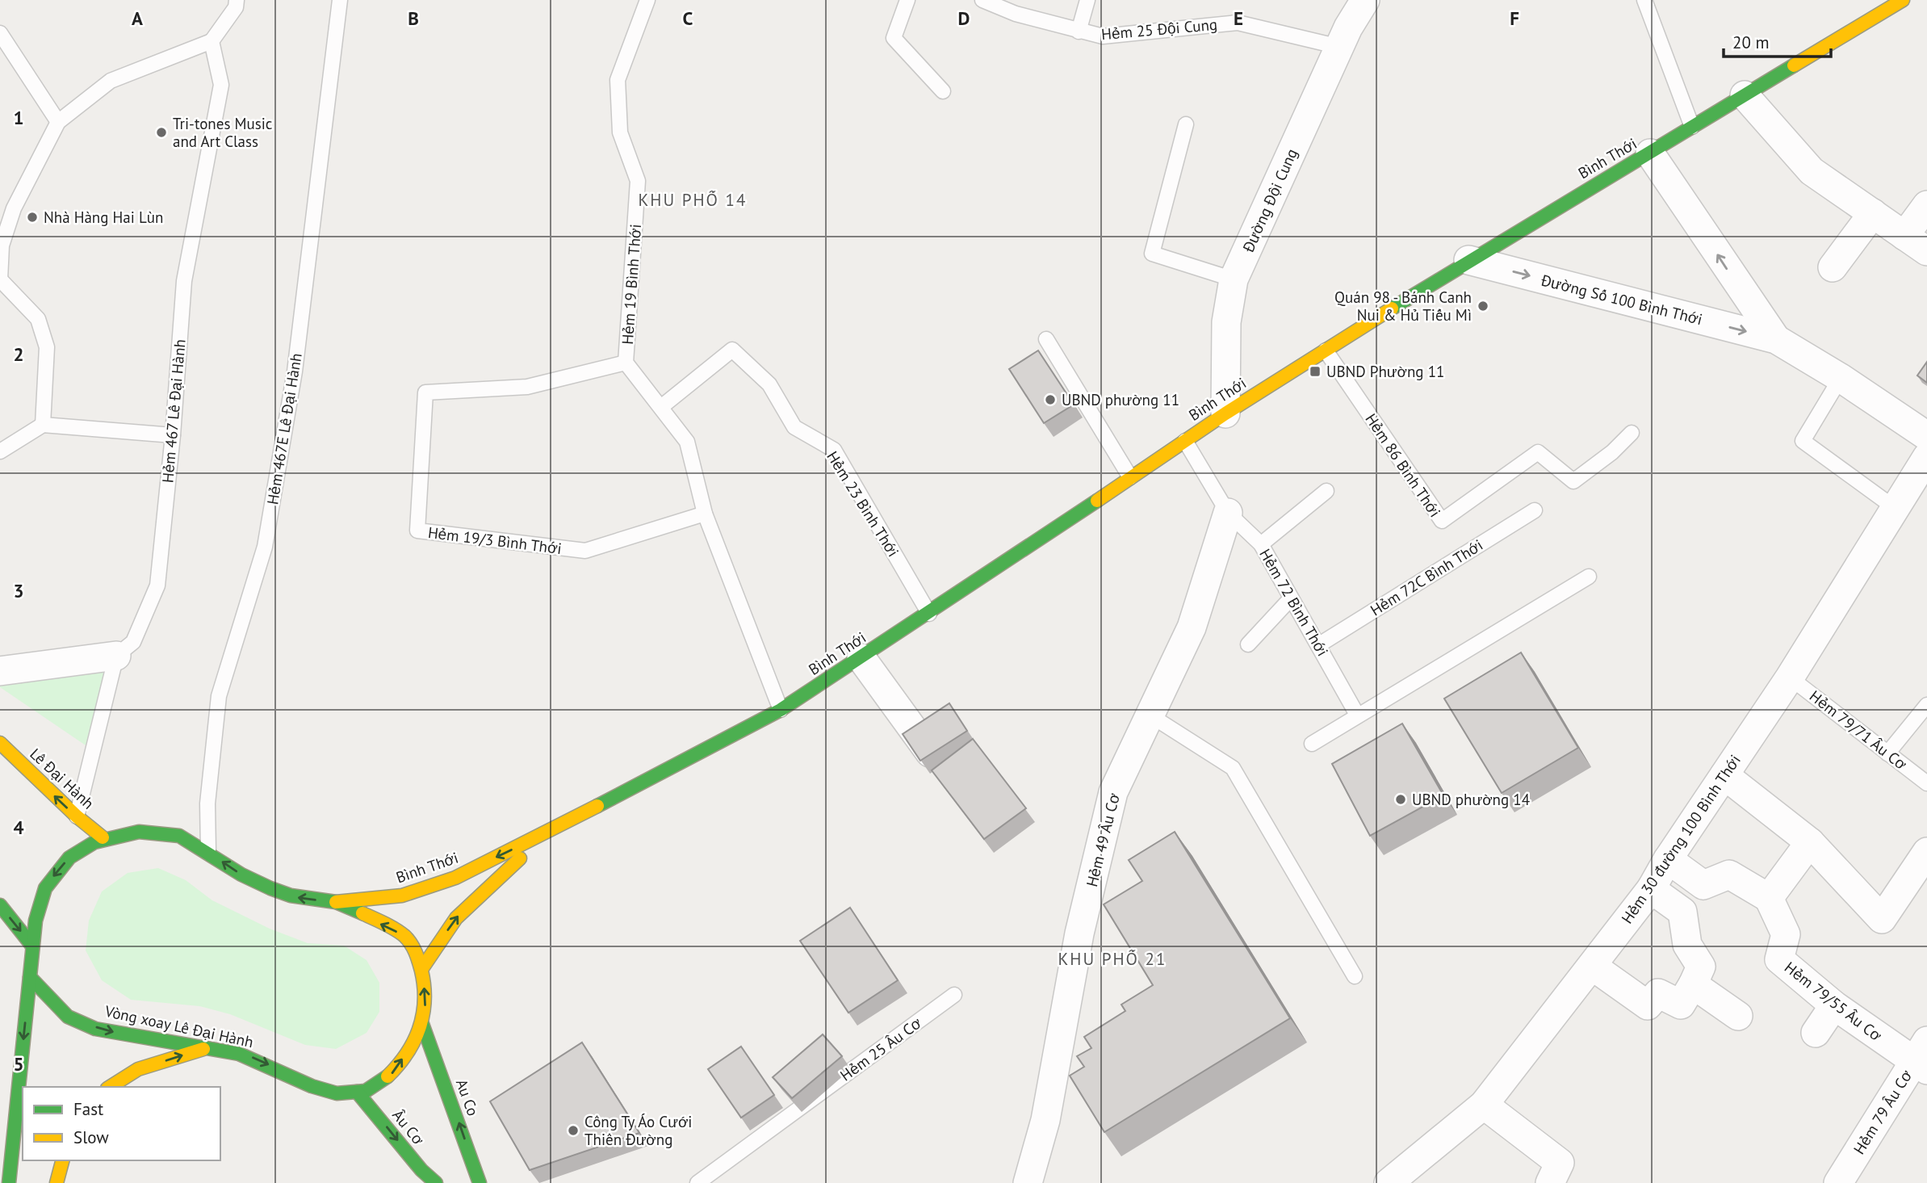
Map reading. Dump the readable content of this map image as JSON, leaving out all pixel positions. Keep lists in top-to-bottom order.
{
  "streets": {
    "main road": [
      "Bình Thới",
      "Lê Đại Hành",
      "Vòng xoay Lê Đại Hành",
      "Au Co",
      "Âu Cơ"
    ],
    "street": [
      "Đường Đội Cung",
      "Đường Số 100 Bình Thới",
      "Hẻm 30 đường 100 Bình Thới",
      "Hẻm 49 Âu Cơ",
      "Hẻm 79/55 Âu Cơ",
      "Hẻm 79 Âu Cơ"
    ],
    "lane": [
      "Hẻm 25 Đội Cung",
      "Hẻm 19 Bình Thới",
      "Hẻm 467 Lê Đại Hành",
      "Hẻm 467E Lê Đại Hành",
      "Hẻm 86 Bình Thới",
      "Hẻm 23 Bình Thới",
      "Hẻm 19/3 Bình Thới",
      "Hẻm 72C Bình Thới",
      "Hẻm 72 Bình Thới",
      "Hẻm 79/71 Âu Cơ",
      "Hẻm 25 Âu Cơ"
    ]
  },
  "crossings": [
    ["Hẻm 25 Đội Cung", "Đường Đội Cung"],
    ["Bình Thới", "Đường Đội Cung"],
    ["Bình Thới", "Hẻm 19 Bình Thới"],
    ["Bình Thới", "Đường Số 100 Bình Thới"],
    ["Bình Thới", "Hẻm 86 Bình Thới"],
    ["Bình Thới", "Hẻm 23 Bình Thới"],
    ["Bình Thới", "Hẻm 72 Bình Thới"],
    ["Bình Thới", "Vòng xoay Lê Đại Hành"],
    ["Hẻm 19 Bình Thới", "Hẻm 23 Bình Thới"],
    ["Hẻm 19 Bình Thới", "Hẻm 19/3 Bình Thới"],
    ["Hẻm 467E Lê Đại Hành", "Vòng xoay Lê Đại Hành"],
    ["Hẻm 72C Bình Thới", "Hẻm 72 Bình Thới"],
    ["Hẻm 72 Bình Thới", "Hẻm 49 Âu Cơ"],
    ["Hẻm 79/71 Âu Cơ", "Hẻm 30 đường 100 Bình Thới"],
    ["Lê Đại Hành", "Vòng xoay Lê Đại Hành"],
    ["Hẻm 79/55 Âu Cơ", "Hẻm 79 Âu Cơ"],
    ["Vòng xoay Lê Đại Hành", "Au Co"],
    ["Vòng xoay Lê Đại Hành", "Âu Cơ"]
  ],
  "one_way": ["Lê Đại Hành", "Au Co", "Âu Cơ"],
  "districts": ["KHU PHỐ 14", "KHU PHỐ 21"],
  "places": {
    "other": [
      "Tri-tones Music and Art Class",
      "Nhà Hàng Hai Lùn",
      "Quán 98 - Bánh Canh Nui & Hủ Tiếu Mì",
      "UBND phường 11",
      "UBND phường 14",
      "Công Ty Áo Cưới Thiên Đường"
    ],
    "transit": ["UBND Phường 11"]
  },
  "legend": ["Fast", "Slow"],
  "scale_bar": "20 m",
  "grid": {
    "columns": [
      "A",
      "B",
      "C",
      "D",
      "E",
      "F"
    ],
    "rows": [
      "1",
      "2",
      "3",
      "4",
      "5"
    ]
  }
}
